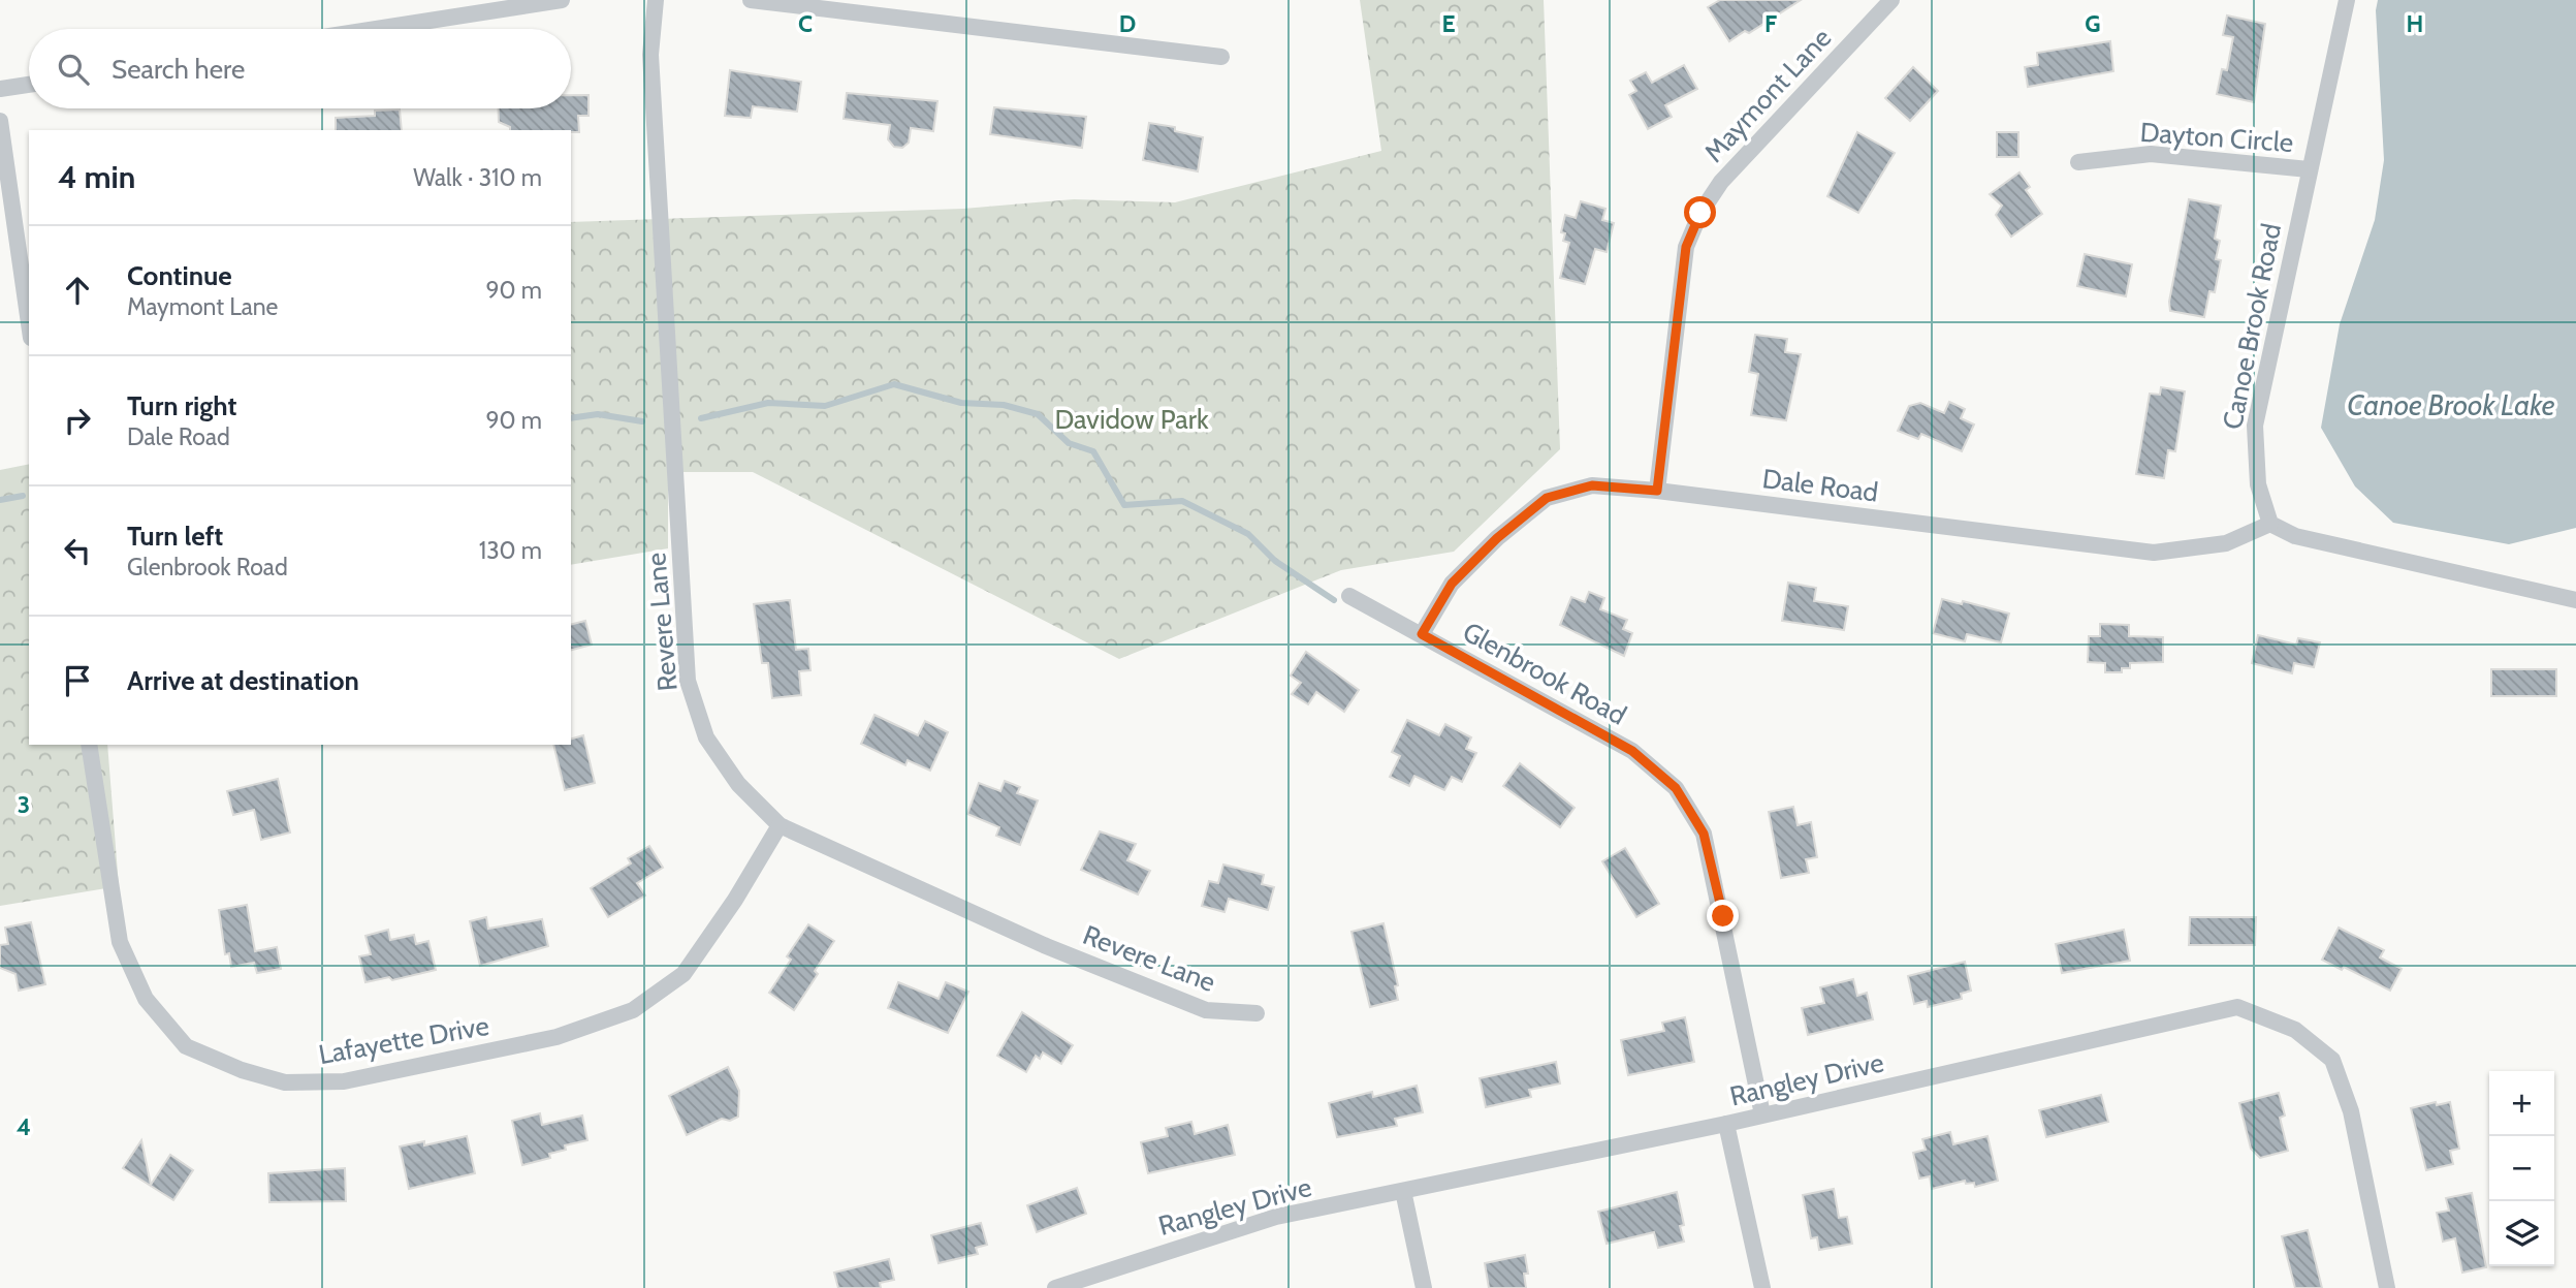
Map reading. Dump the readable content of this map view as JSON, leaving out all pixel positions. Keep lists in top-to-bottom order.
{
  "streets": {
    "street": [
      "Maymont Lane",
      "Dayton Circle",
      "Canoe Brook Road",
      "Dale Road",
      "Revere Lane",
      "Glenbrook Road",
      "Lafayette Drive",
      "Rangley Drive"
    ]
  },
  "crossings": [
    ["Maymont Lane", "Dale Road"],
    ["Dayton Circle", "Canoe Brook Road"],
    ["Canoe Brook Road", "Dale Road"],
    ["Dale Road", "Glenbrook Road"],
    ["Revere Lane", "Lafayette Drive"],
    ["Glenbrook Road", "Rangley Drive"]
  ],
  "water": ["Canoe Brook Lake"],
  "parks": ["Davidow Park"],
  "page": {
    "search": "Search here",
    "heading": ["4 min", "Walk · 310 m"],
    "list": [
      ["Continue", "Maymont Lane", "90 m"],
      ["Turn right", "Dale Road", "90 m"],
      ["Turn left", "Glenbrook Road", "130 m"],
      "Arrive at destination"
    ],
    "map_buttons": ["+", "−"]
  },
  "grid": {
    "columns": [
      "C",
      "D",
      "E",
      "F",
      "G",
      "H"
    ],
    "rows": ["3", "4"]
  }
}
